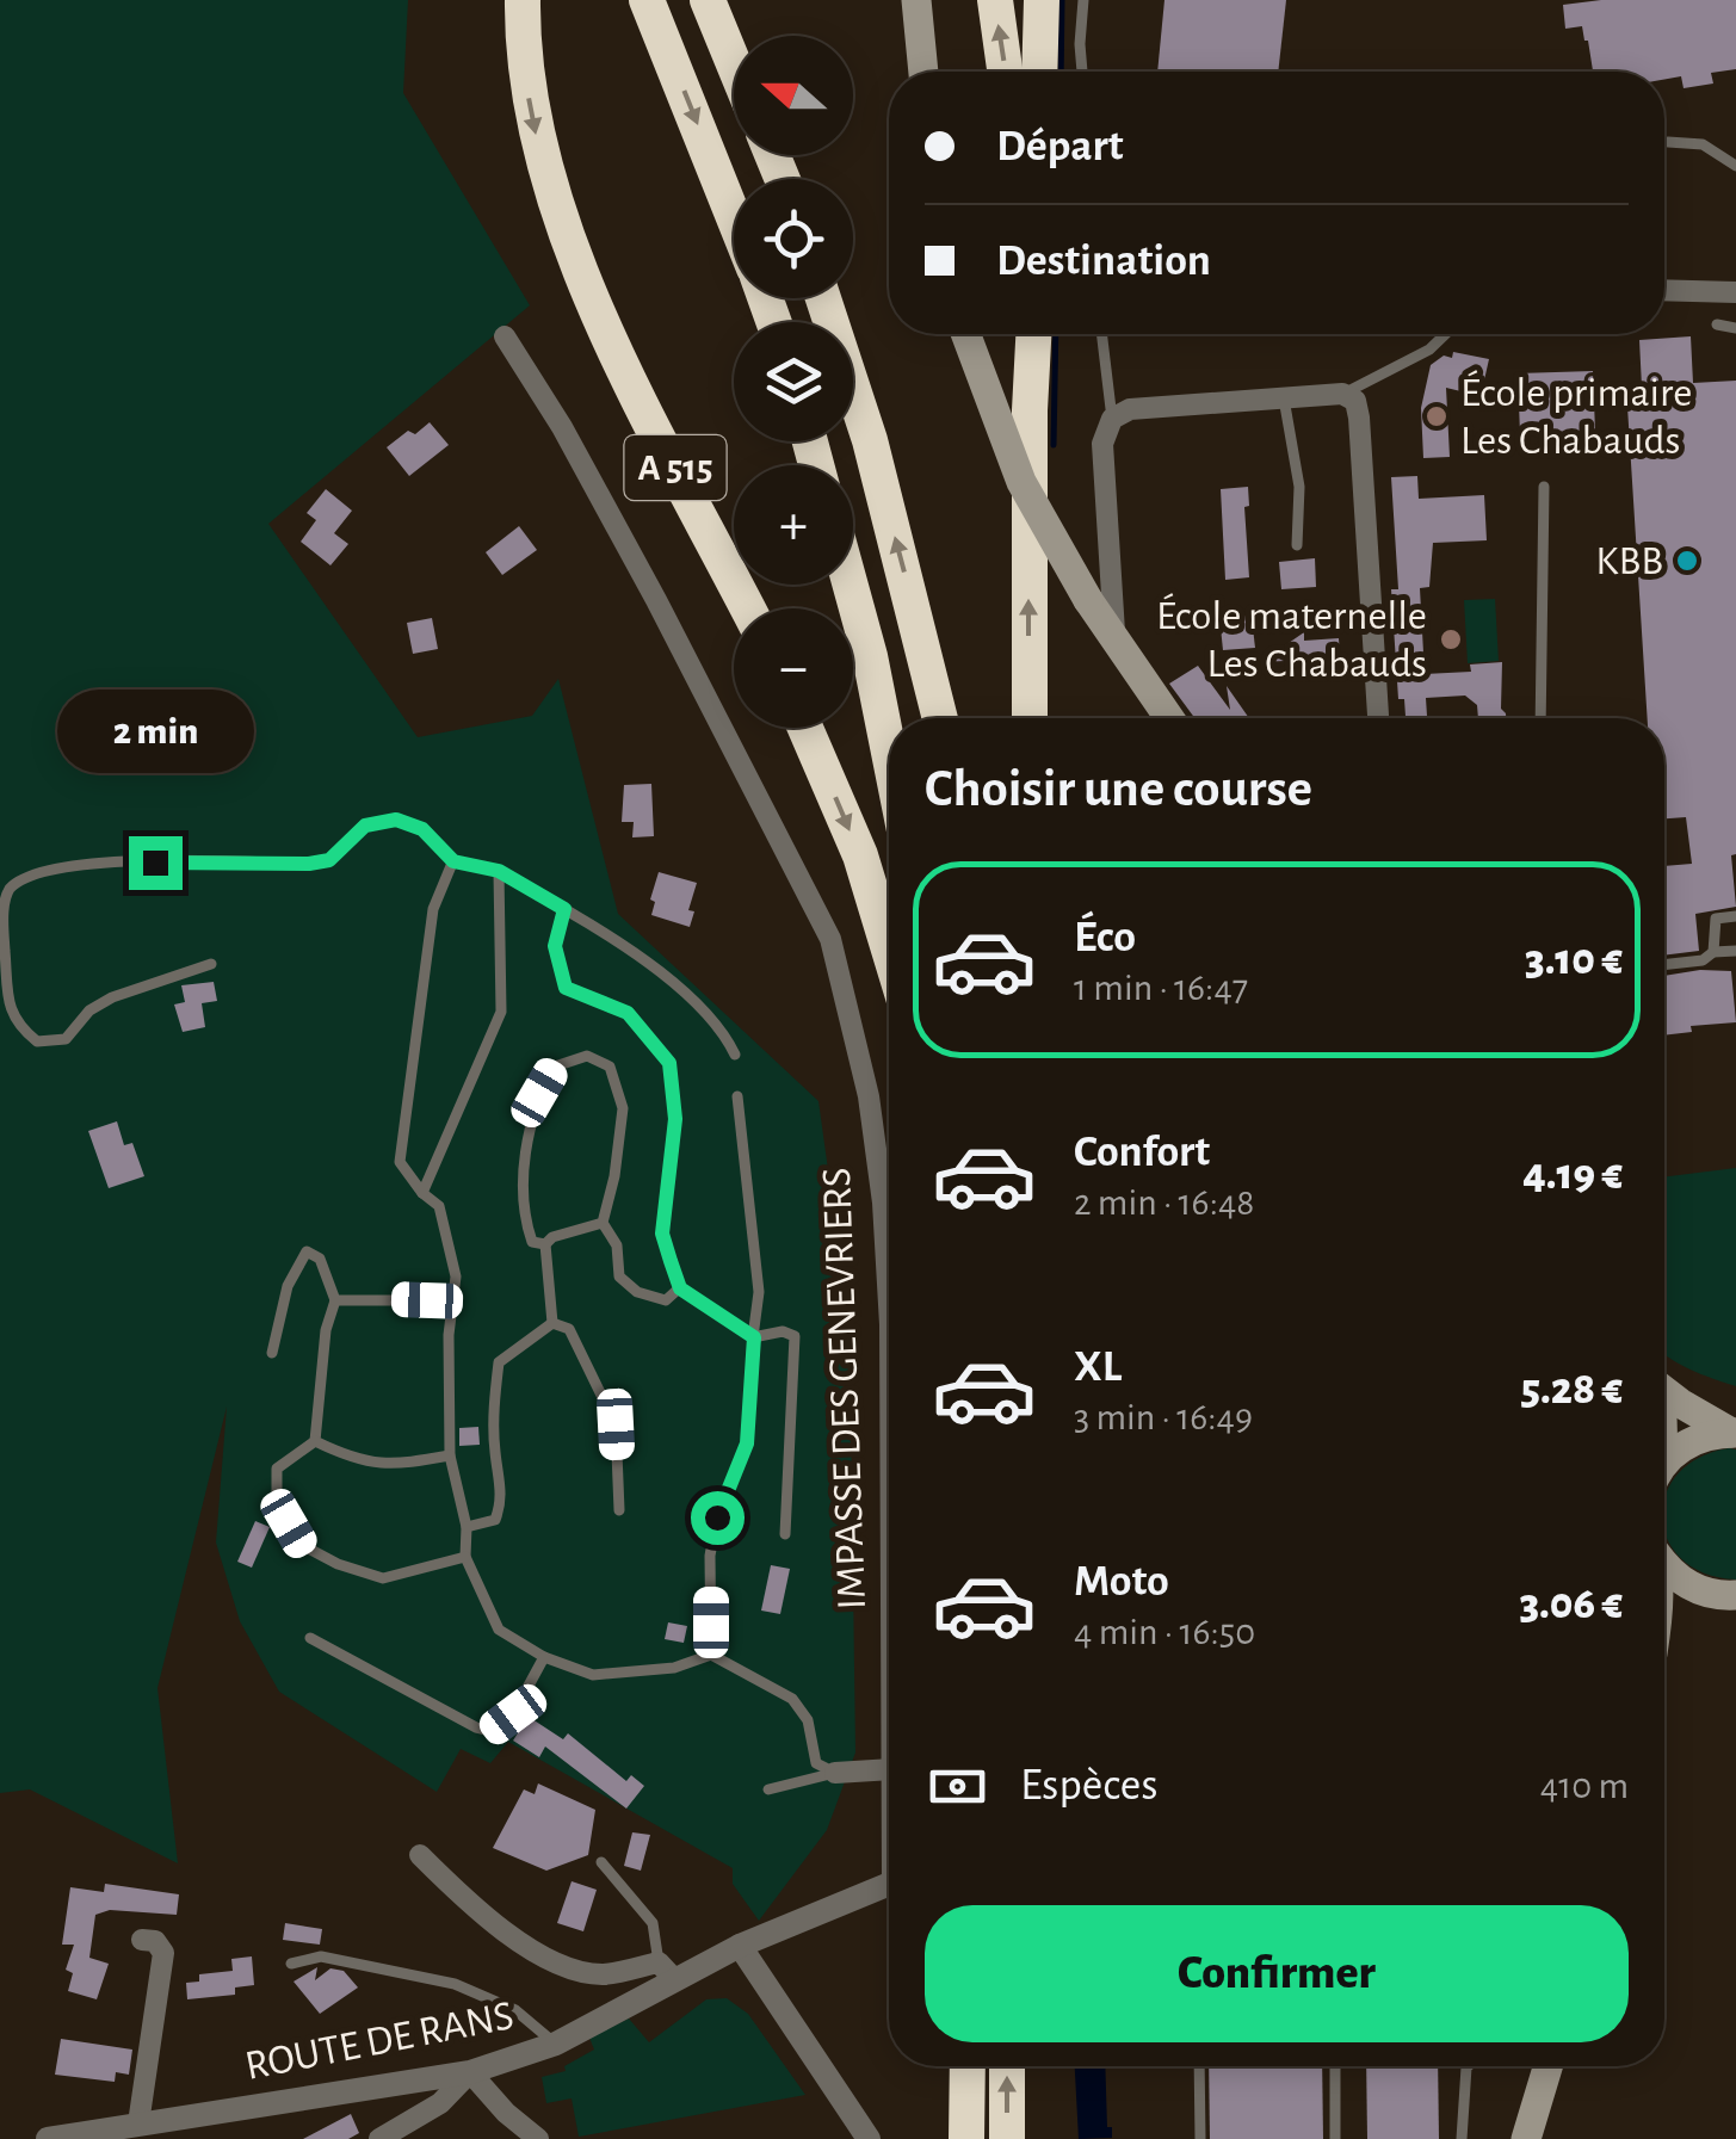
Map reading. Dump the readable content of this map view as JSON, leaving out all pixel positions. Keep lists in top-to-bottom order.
{
  "streets": {
    "highway": ["A 515"],
    "street": ["IMPASSE DES GENEVRIERS", "ROUTE DE RANS"]
  },
  "places": ["École primaire Les Chabauds", "KBB", "École maternelle Les Chabauds"],
  "north": "left",
  "page": {
    "map_buttons": ["+", "−"],
    "banner": ["Départ", "Destination"],
    "bubble": "2 min",
    "heading": "Choisir une course",
    "list": [
      {
        "name": "Éco",
        "note": "1 min · 16:47",
        "value": "3.10 €"
      },
      {
        "name": "Confort",
        "note": "2 min · 16:48",
        "value": "4.19 €"
      },
      {
        "name": "XL",
        "note": "3 min · 16:49",
        "value": "5.28 €"
      },
      {
        "name": "Moto",
        "note": "4 min · 16:50",
        "value": "3.06 €"
      }
    ],
    "pay": ["Espèces", "410 m"],
    "buttons": "Confirmer"
  }
}
